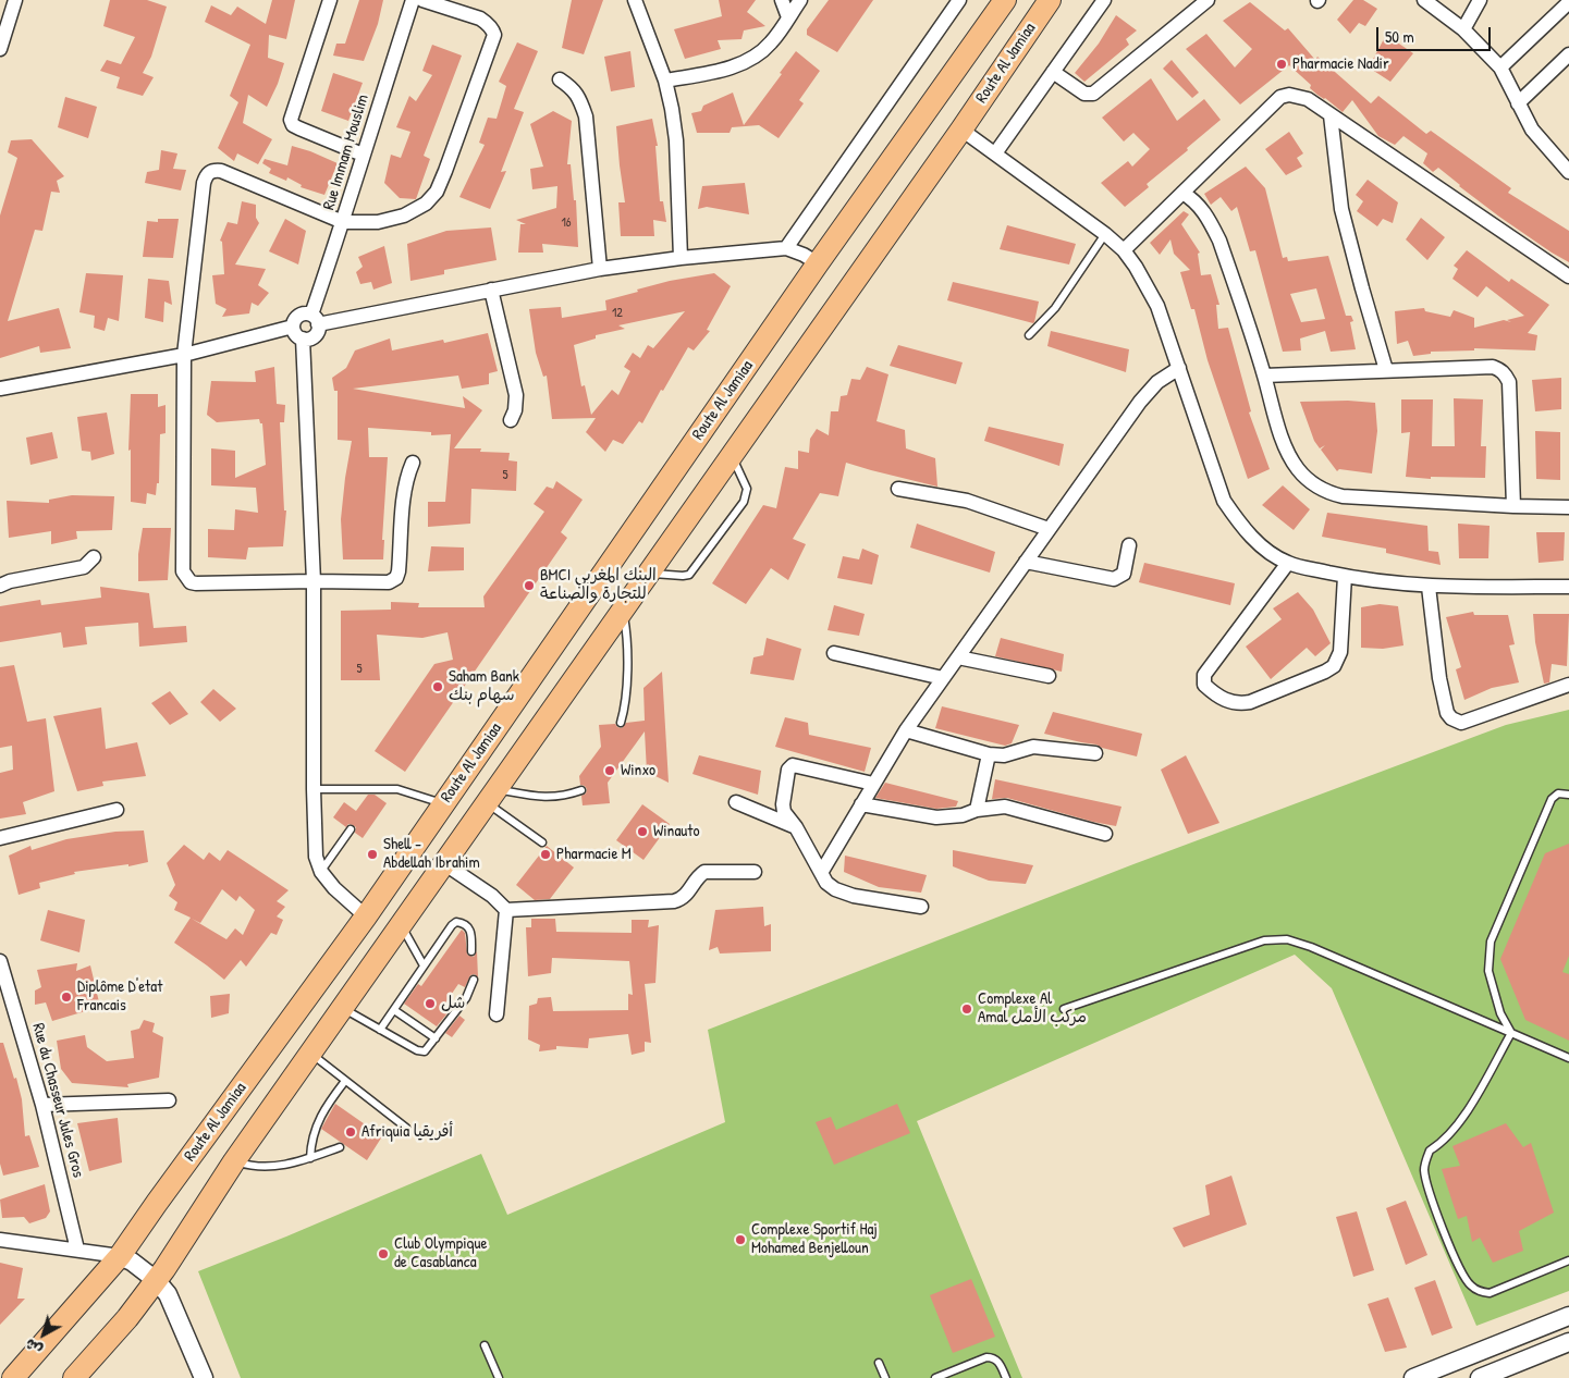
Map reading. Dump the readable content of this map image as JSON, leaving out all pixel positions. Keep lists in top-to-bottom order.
{
  "streets": {
    "main road": ["Route Al Jamiaa"],
    "street": ["Rue Immam Mouslim", "Rue du Chasseur Jules Gros"]
  },
  "places": [
    "Pharmacie Nadir",
    "BMCI البنك المغربي للتجارة والصناعة",
    "Saham Bank سهام بنك",
    "Winxo",
    "Winauto",
    "Shell - Abdellah Ibrahim",
    "Pharmacie M",
    "Diplôme D'etat Francais",
    "شل",
    "Complexe Al Amal مركب الأمل",
    "Afriquia أفريقيا",
    "Complexe Sportif Haj Mohamed Benjelloun",
    "Club Olympique de Casablanca"
  ],
  "house_numbers": [
    "16",
    "12",
    "5",
    "5"
  ],
  "scale_bar": "50 m",
  "north": "bottom left"
}
